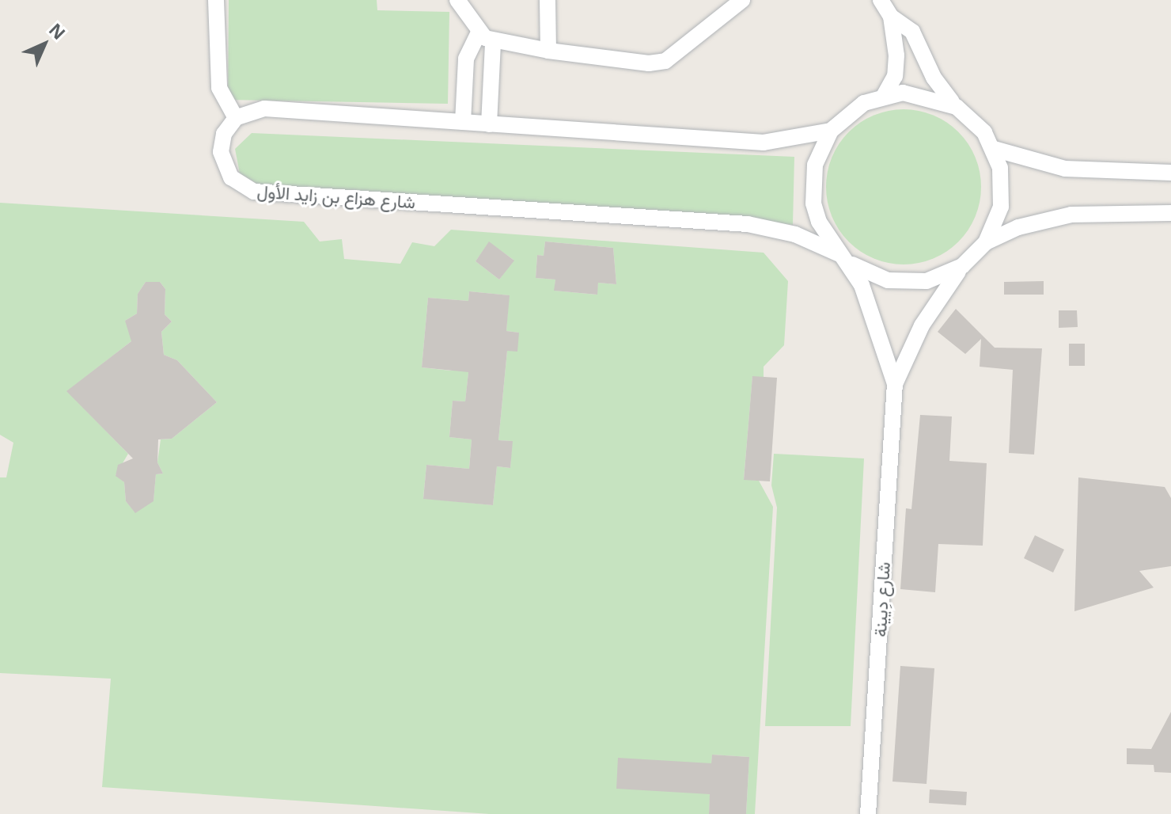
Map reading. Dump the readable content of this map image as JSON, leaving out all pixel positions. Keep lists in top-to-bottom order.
{
  "streets": {
    "street": ["شارع هزاع بن زايد الأول", "شارع دِيينة"]
  },
  "crossings": [
    ["شارع هزاع بن زايد الأول", "شارع دِيينة"]
  ],
  "north": "top right"
}
